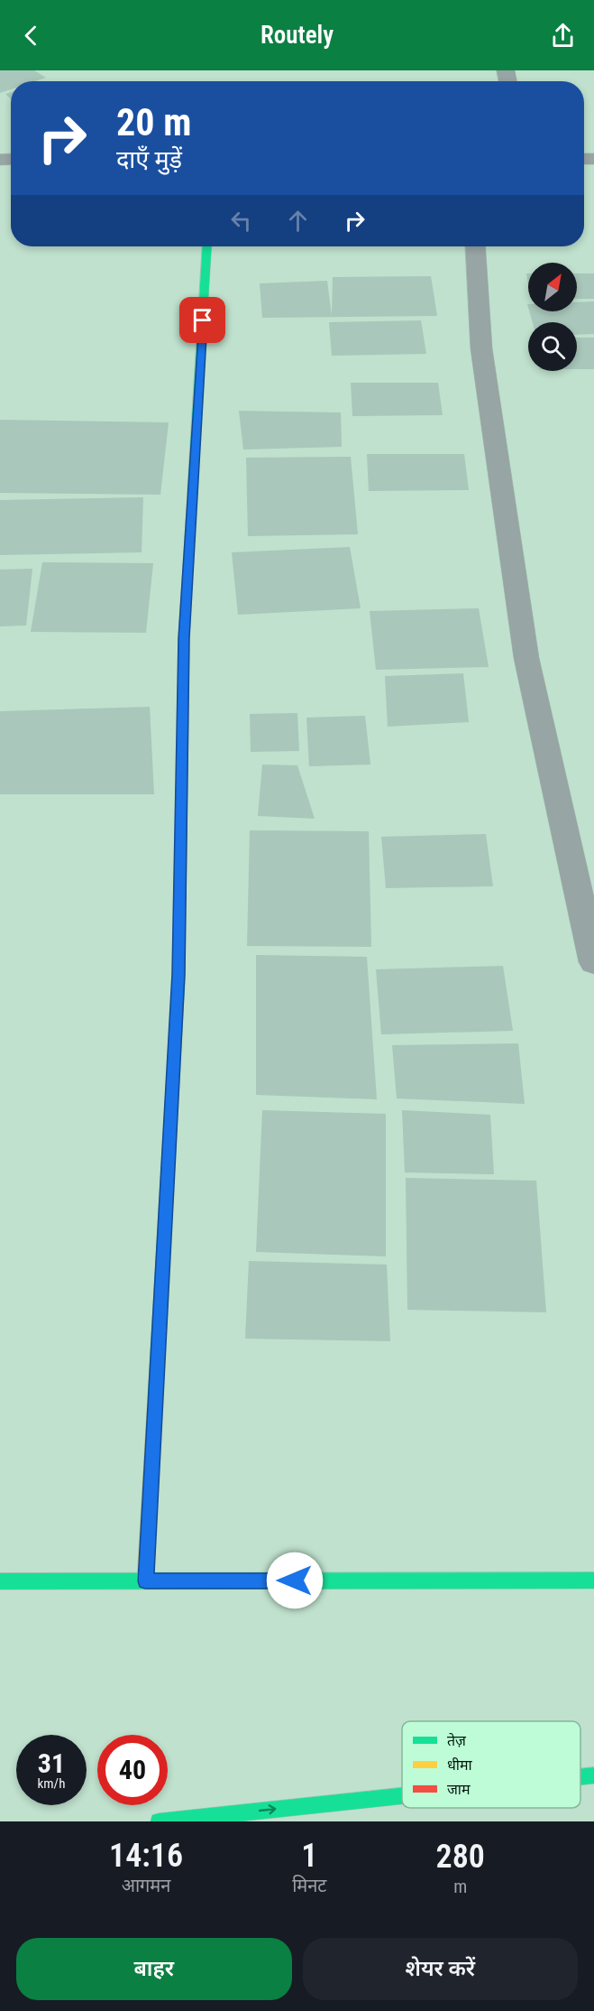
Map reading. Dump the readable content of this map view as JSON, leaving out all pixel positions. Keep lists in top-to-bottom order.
{
  "legend": ["तेज़", "धीमा", "जाम"],
  "north": "top right",
  "page": {
    "header": "Routely",
    "turn": ["20 m", "दाएँ मुड़ें"],
    "speed": "31 km/h",
    "limit": "40",
    "eta": [
      "14:16",
      "आगमन",
      "1",
      "मिनट",
      "280",
      "m"
    ],
    "buttons": ["बाहर", "शेयर करें"]
  }
}
